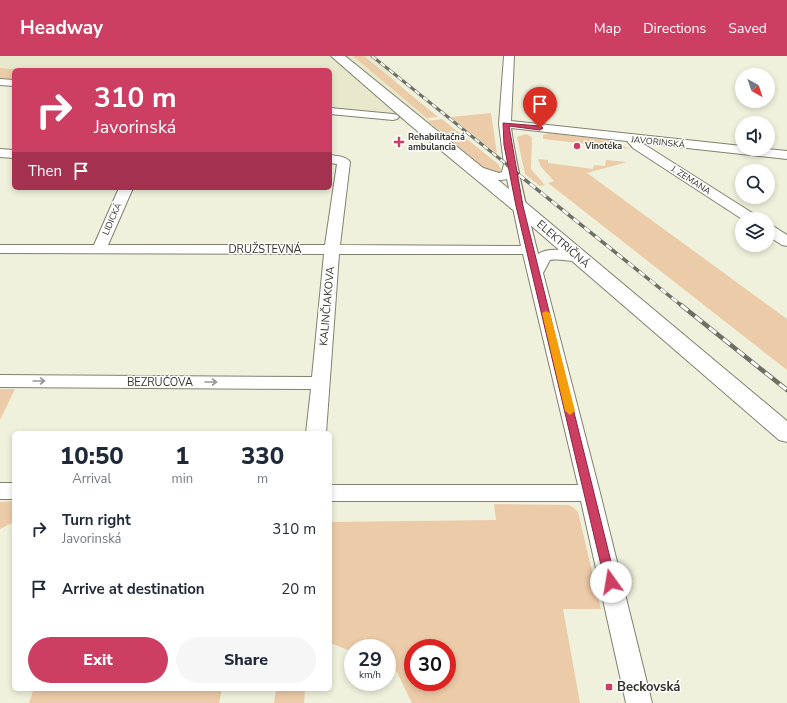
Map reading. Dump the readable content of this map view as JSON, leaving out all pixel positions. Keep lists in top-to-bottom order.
{
  "streets": {
    "main road": ["ELEKTRIČNÁ"],
    "street": [
      "JAVORINSKÁ",
      "J. ZEMANA",
      "LIDICKÁ",
      "DRUŽSTEVNÁ",
      "KALINČIAKOVA",
      "BEZRUČOVA"
    ]
  },
  "crossings": [
    ["JAVORINSKÁ", "J. ZEMANA"],
    ["LIDICKÁ", "DRUŽSTEVNÁ"],
    ["DRUŽSTEVNÁ", "KALINČIAKOVA"],
    ["KALINČIAKOVA", "BEZRUČOVA"]
  ],
  "one_way": ["BEZRUČOVA"],
  "places": {
    "health": ["Rehabilitačná ambulancia"],
    "other": ["Vinotéka"],
    "transit": ["Beckovská"]
  },
  "north": "bottom right",
  "page": {
    "header": "Headway",
    "nav": ["Map", "Directions", "Saved"],
    "turn": ["310 m", "Javorinská"],
    "then": "Then",
    "eta": [
      "10:50",
      "Arrival",
      "1",
      "min",
      "330",
      "m"
    ],
    "list": [
      {
        "name": "Turn right",
        "note": "Javorinská",
        "value": "310 m"
      },
      {
        "name": "Arrive at destination",
        "value": "20 m"
      }
    ],
    "buttons": ["Exit", "Share"],
    "speed": "29 km/h",
    "limit": "30"
  }
}
